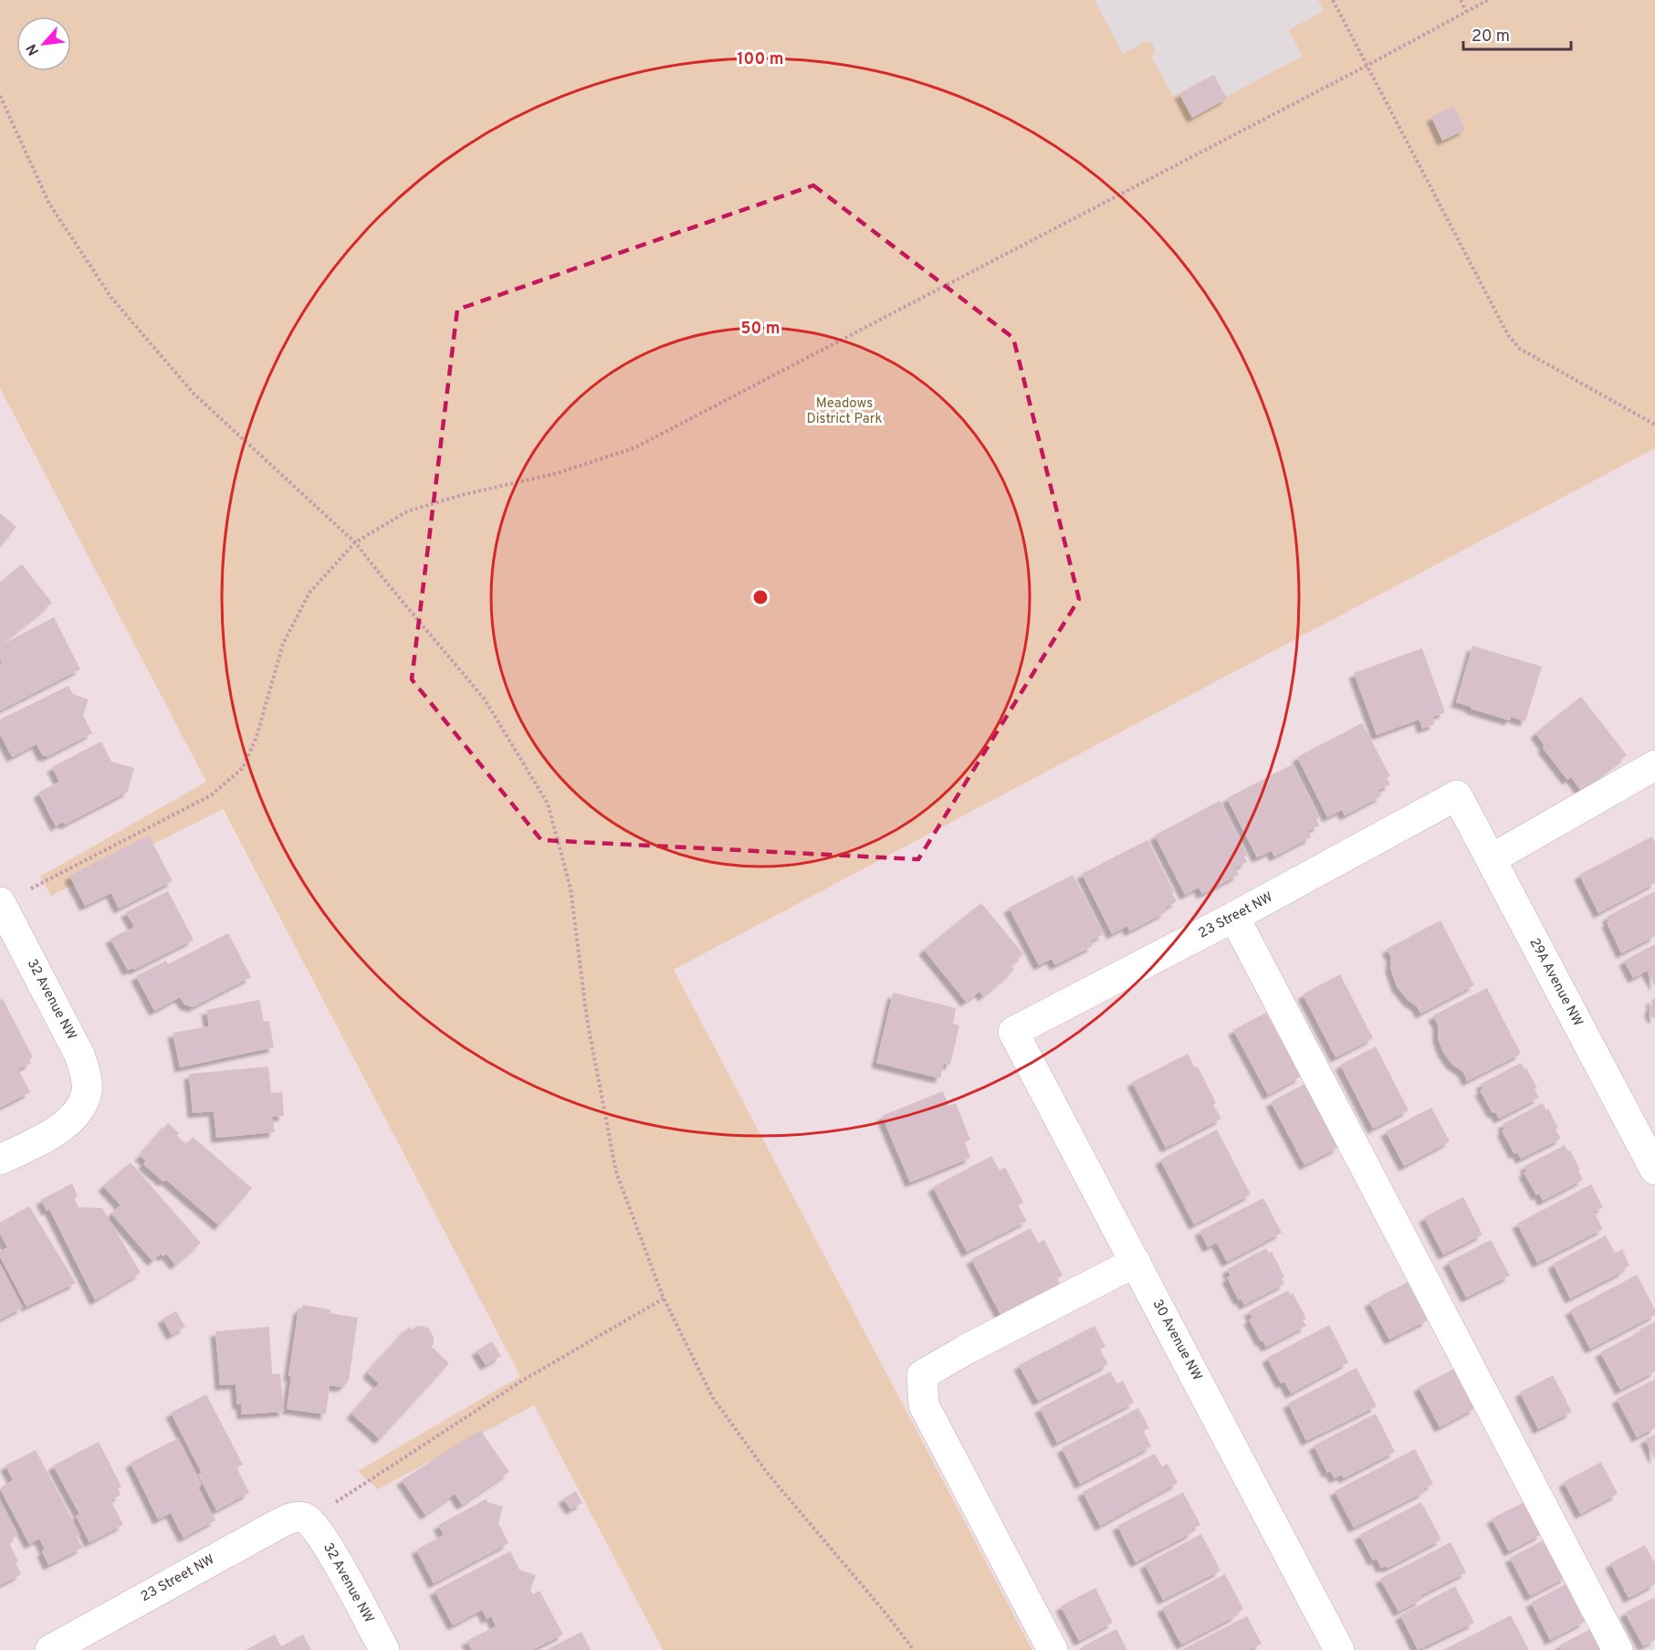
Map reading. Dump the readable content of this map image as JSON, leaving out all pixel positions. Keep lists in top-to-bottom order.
{
  "streets": {
    "street": [
      "23 Street NW",
      "29A Avenue NW",
      "32 Avenue NW",
      "30 Avenue NW"
    ]
  },
  "crossings": [
    ["23 Street NW", "29A Avenue NW"],
    ["23 Street NW", "32 Avenue NW"],
    ["23 Street NW", "30 Avenue NW"]
  ],
  "parks": ["Meadows District Park"],
  "scale_bar": "20 m",
  "north": "bottom left",
  "rings": ["100 m", "50 m"]
}
